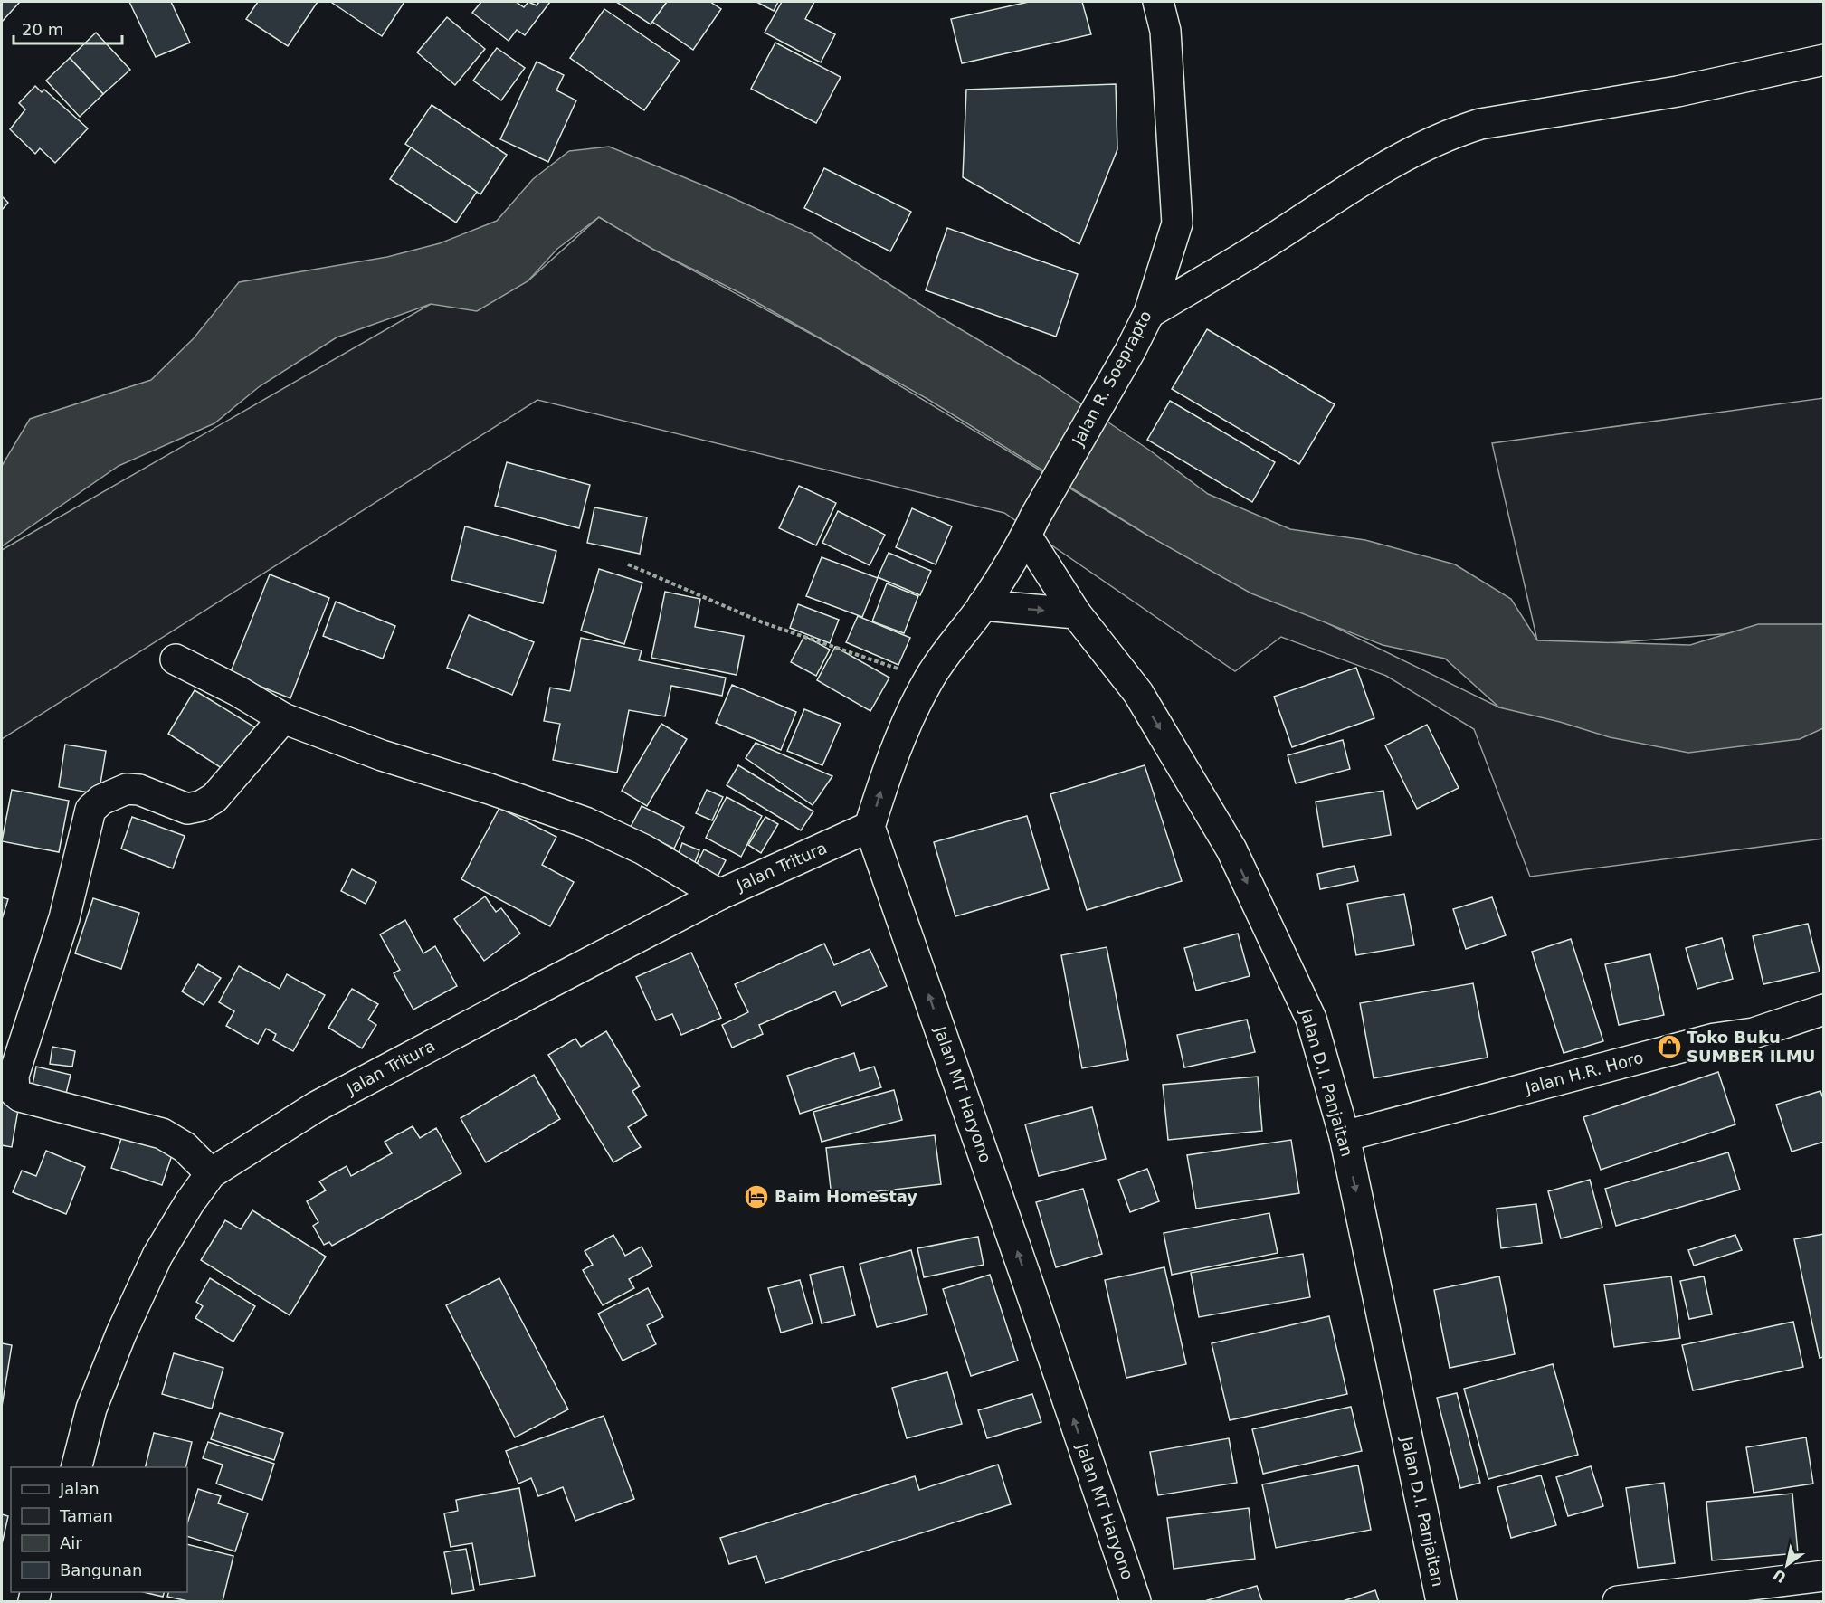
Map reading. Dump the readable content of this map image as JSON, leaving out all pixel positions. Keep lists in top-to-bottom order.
{
  "streets": {
    "main road": [
      "Jalan R. Soeprapto",
      "Jalan Tritura",
      "Jalan H.R. Horo",
      "Jalan D.I. Panjaitan",
      "Jalan MT Haryono"
    ]
  },
  "crossings": [
    ["Jalan R. Soeprapto", "Jalan D.I. Panjaitan"],
    ["Jalan Tritura", "Jalan MT Haryono"],
    ["Jalan H.R. Horo", "Jalan D.I. Panjaitan"]
  ],
  "one_way": ["Jalan D.I. Panjaitan", "Jalan MT Haryono"],
  "places": {
    "shop": ["Toko Buku SUMBER ILMU"],
    "hotel": ["Baim Homestay"]
  },
  "legend": [
    "Jalan",
    "Taman",
    "Air",
    "Bangunan"
  ],
  "scale_bar": "20 m",
  "north": "bottom left"
}
